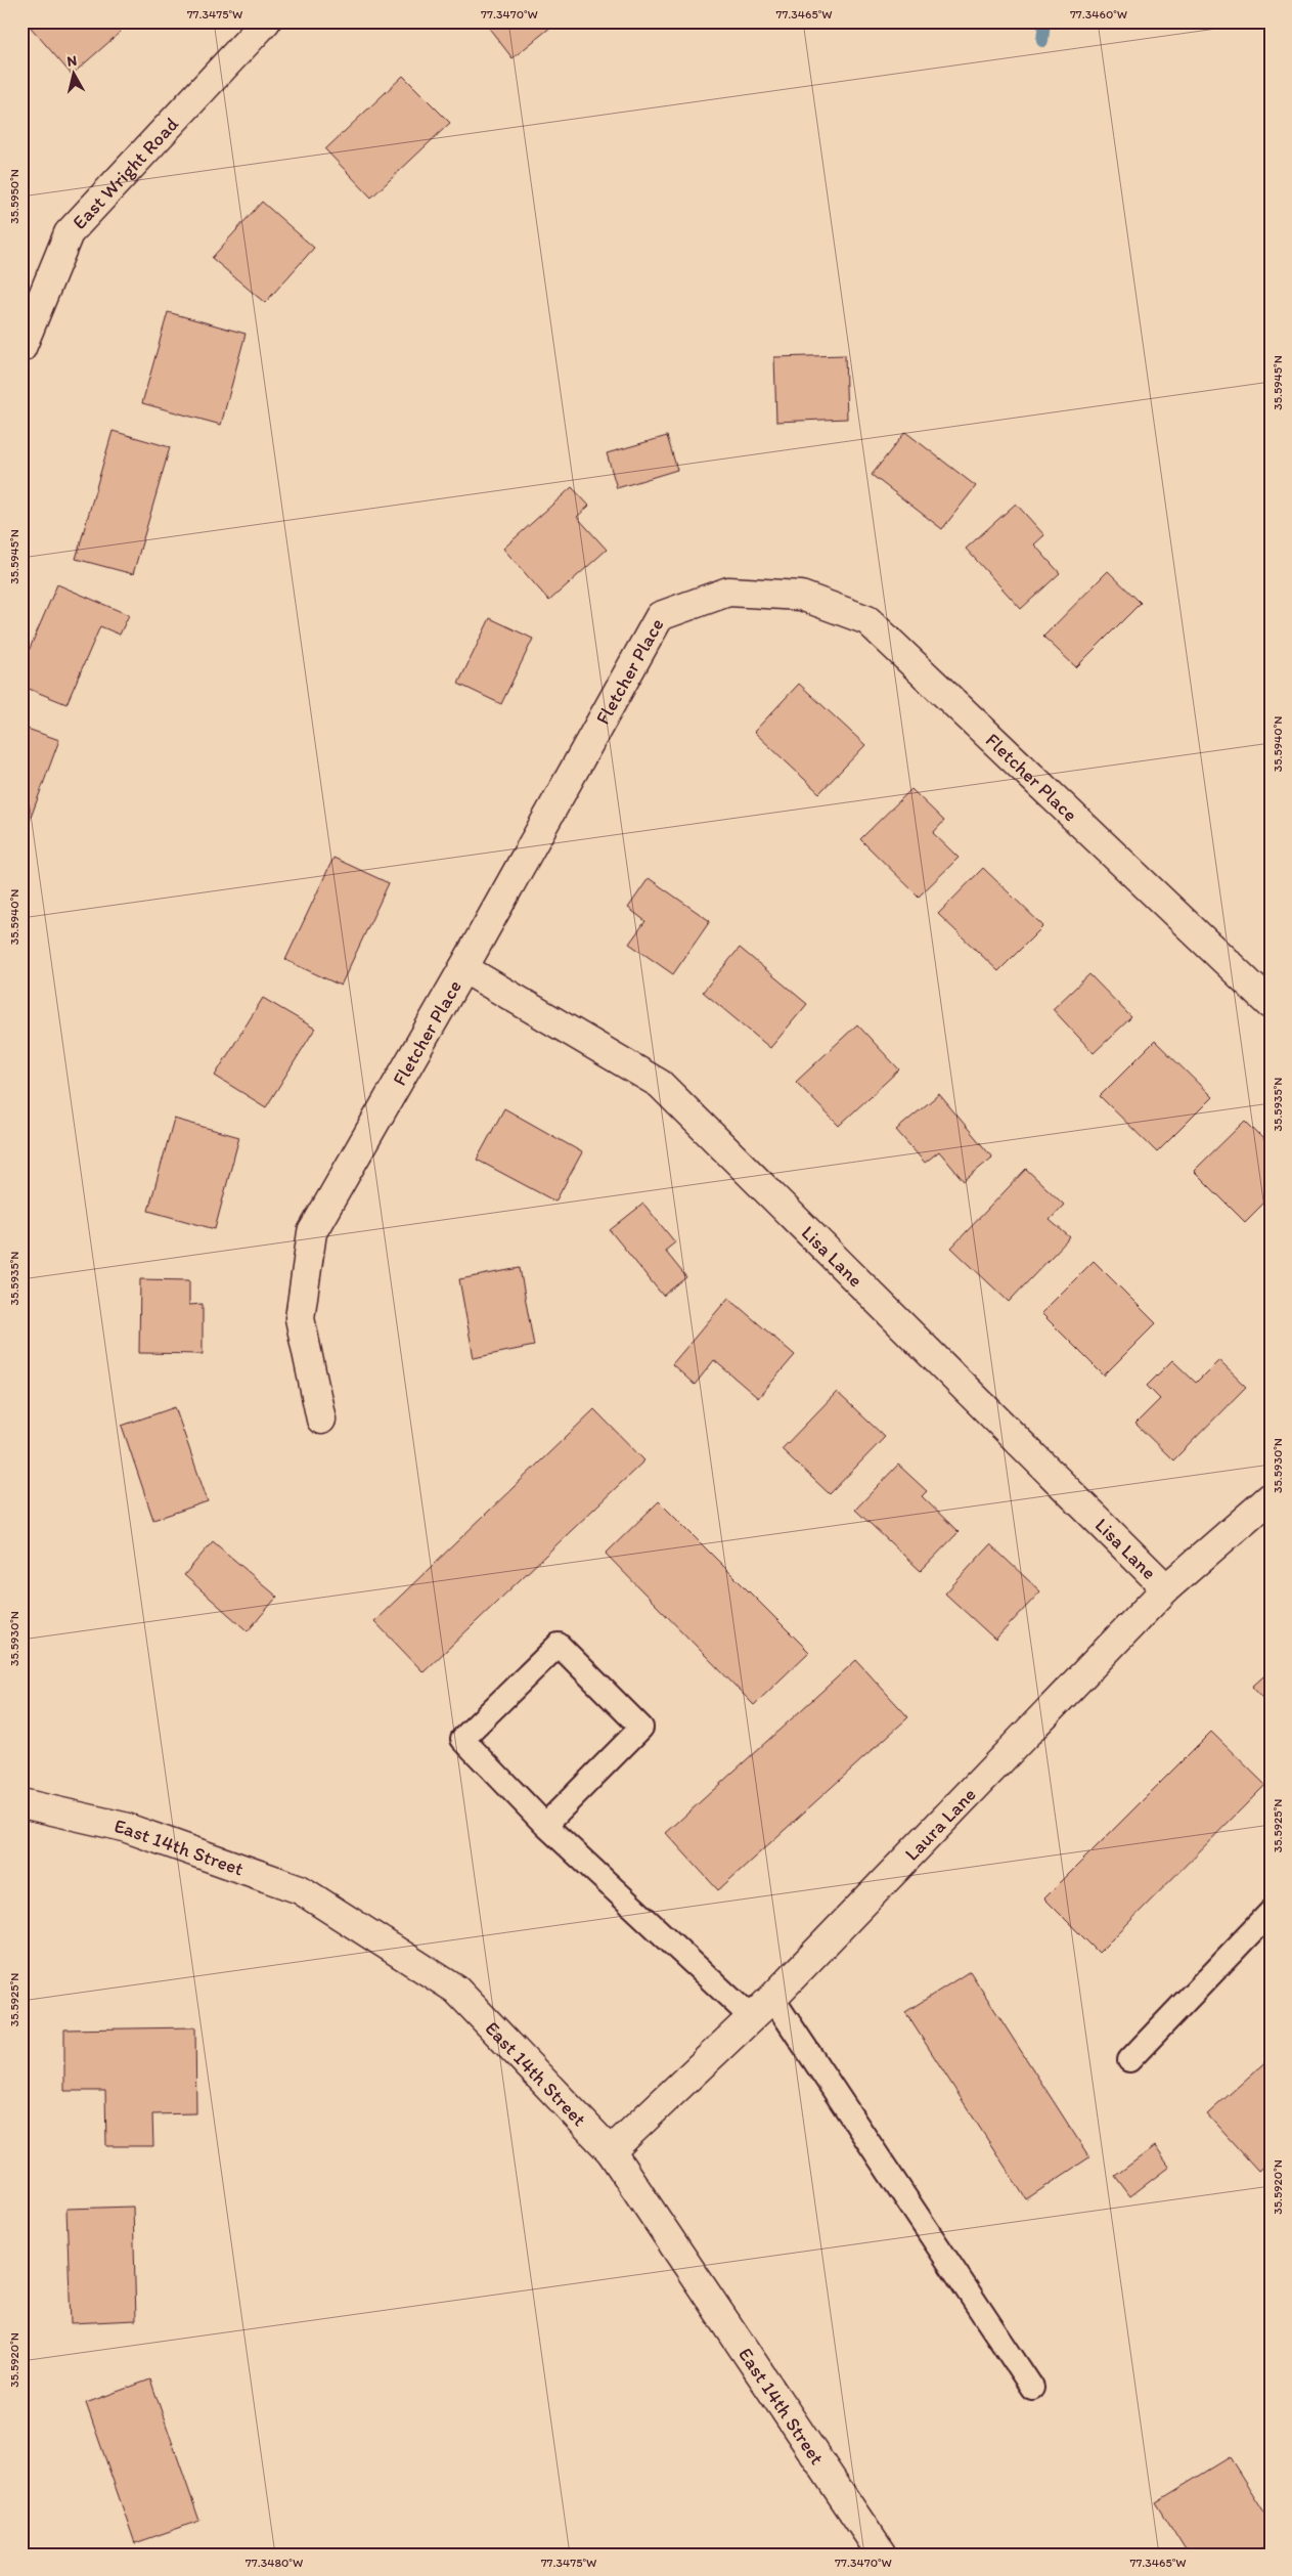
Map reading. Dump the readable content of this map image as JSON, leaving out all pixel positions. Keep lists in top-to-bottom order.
{
  "streets": {
    "street": [
      "East Wright Road",
      "Fletcher Place",
      "Lisa Lane",
      "Laura Lane",
      "East 14th Street"
    ]
  },
  "crossings": [
    ["Fletcher Place", "Lisa Lane"],
    ["Lisa Lane", "Laura Lane"],
    ["Laura Lane", "East 14th Street"]
  ],
  "north": "top",
  "coordinates": [
    "77.3475°W",
    "77.3470°W",
    "77.3465°W",
    "77.3460°W",
    "35.5950°N",
    "35.5945°N",
    "35.5940°N",
    "35.5935°N",
    "35.5930°N",
    "35.5925°N",
    "35.5920°N",
    "77.3480°W"
  ]
}
